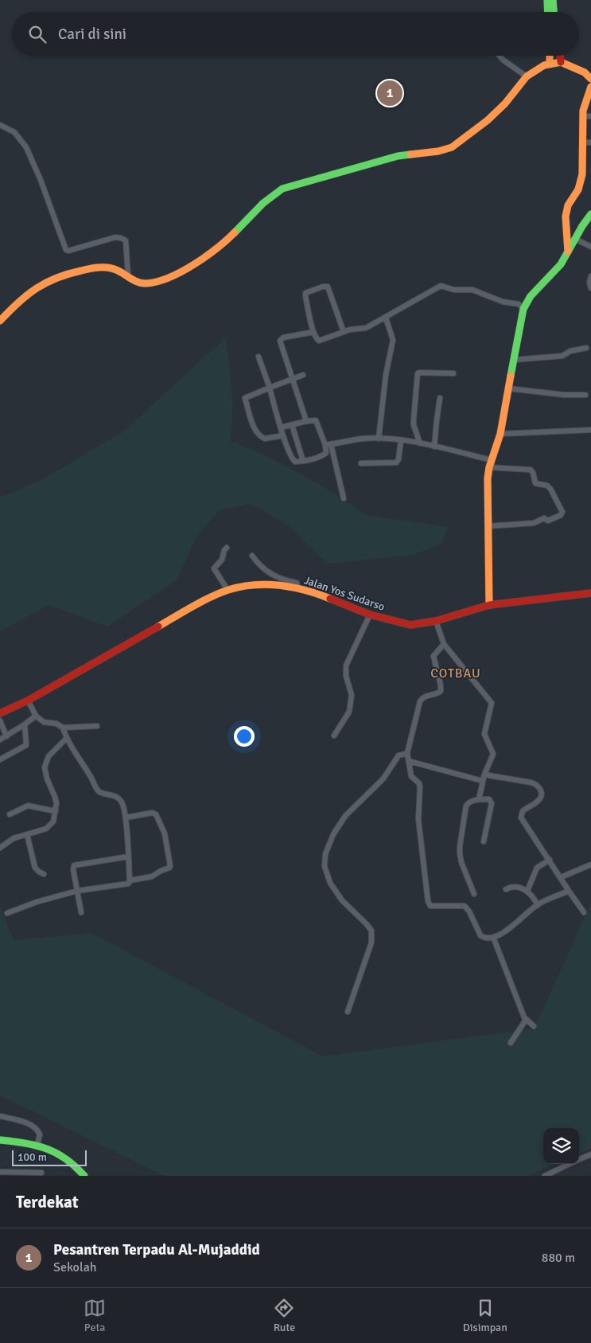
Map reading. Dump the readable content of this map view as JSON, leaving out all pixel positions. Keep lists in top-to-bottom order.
{
  "streets": {
    "main road": ["Jalan Yos Sudarso"]
  },
  "districts": ["COTBAU"],
  "scale_bar": "100 m",
  "page": {
    "search": "Cari di sini",
    "pins": "1",
    "scale": "100 m",
    "heading": "Terdekat",
    "list": [
      {
        "mark": "1",
        "name": "Pesantren Terpadu Al-Mujaddid",
        "note": "Sekolah",
        "value": "880 m"
      }
    ],
    "nav": ["Peta", "Rute", "Disimpan"]
  }
}
